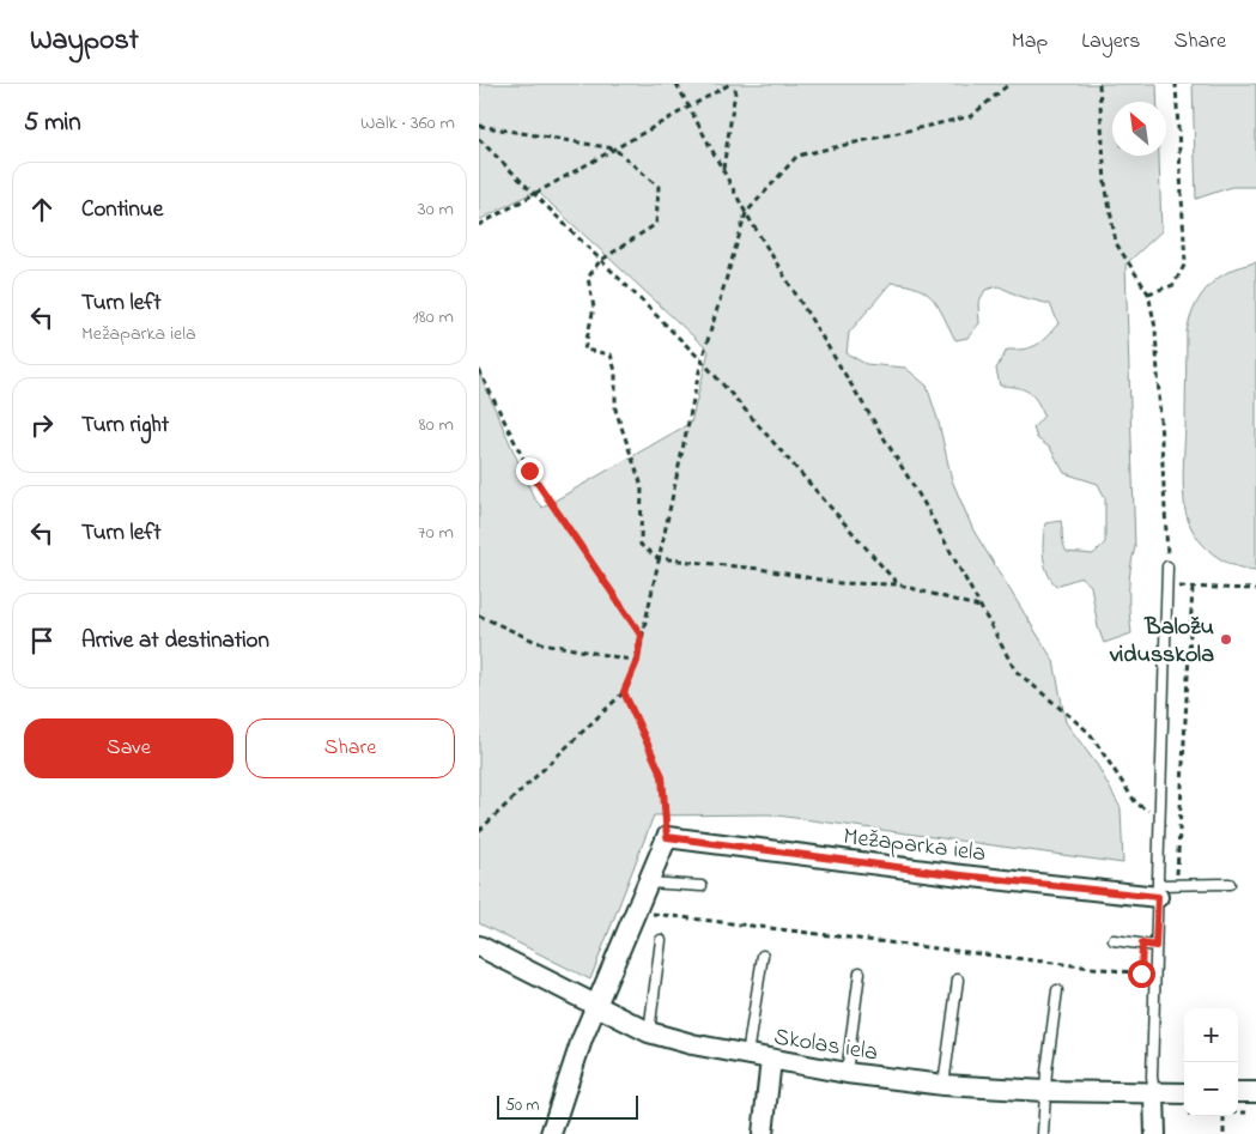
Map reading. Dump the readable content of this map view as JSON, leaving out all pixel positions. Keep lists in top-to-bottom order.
{
  "streets": {
    "street": ["Mežaparka iela", "Skolas iela"]
  },
  "places": ["Baložu vidusskola"],
  "scale_bar": "50 m",
  "north": "top left",
  "page": {
    "header": "Waypost",
    "nav": ["Map", "Layers", "Share"],
    "heading": ["5 min", "Walk · 360 m"],
    "list": [
      ["Continue", "30 m"],
      ["Turn left", "Mežaparka iela", "180 m"],
      ["Turn right", "80 m"],
      ["Turn left", "70 m"],
      "Arrive at destination"
    ],
    "buttons": ["Save", "Share"],
    "map_buttons": ["+", "−"],
    "scale": "50 m"
  }
}
